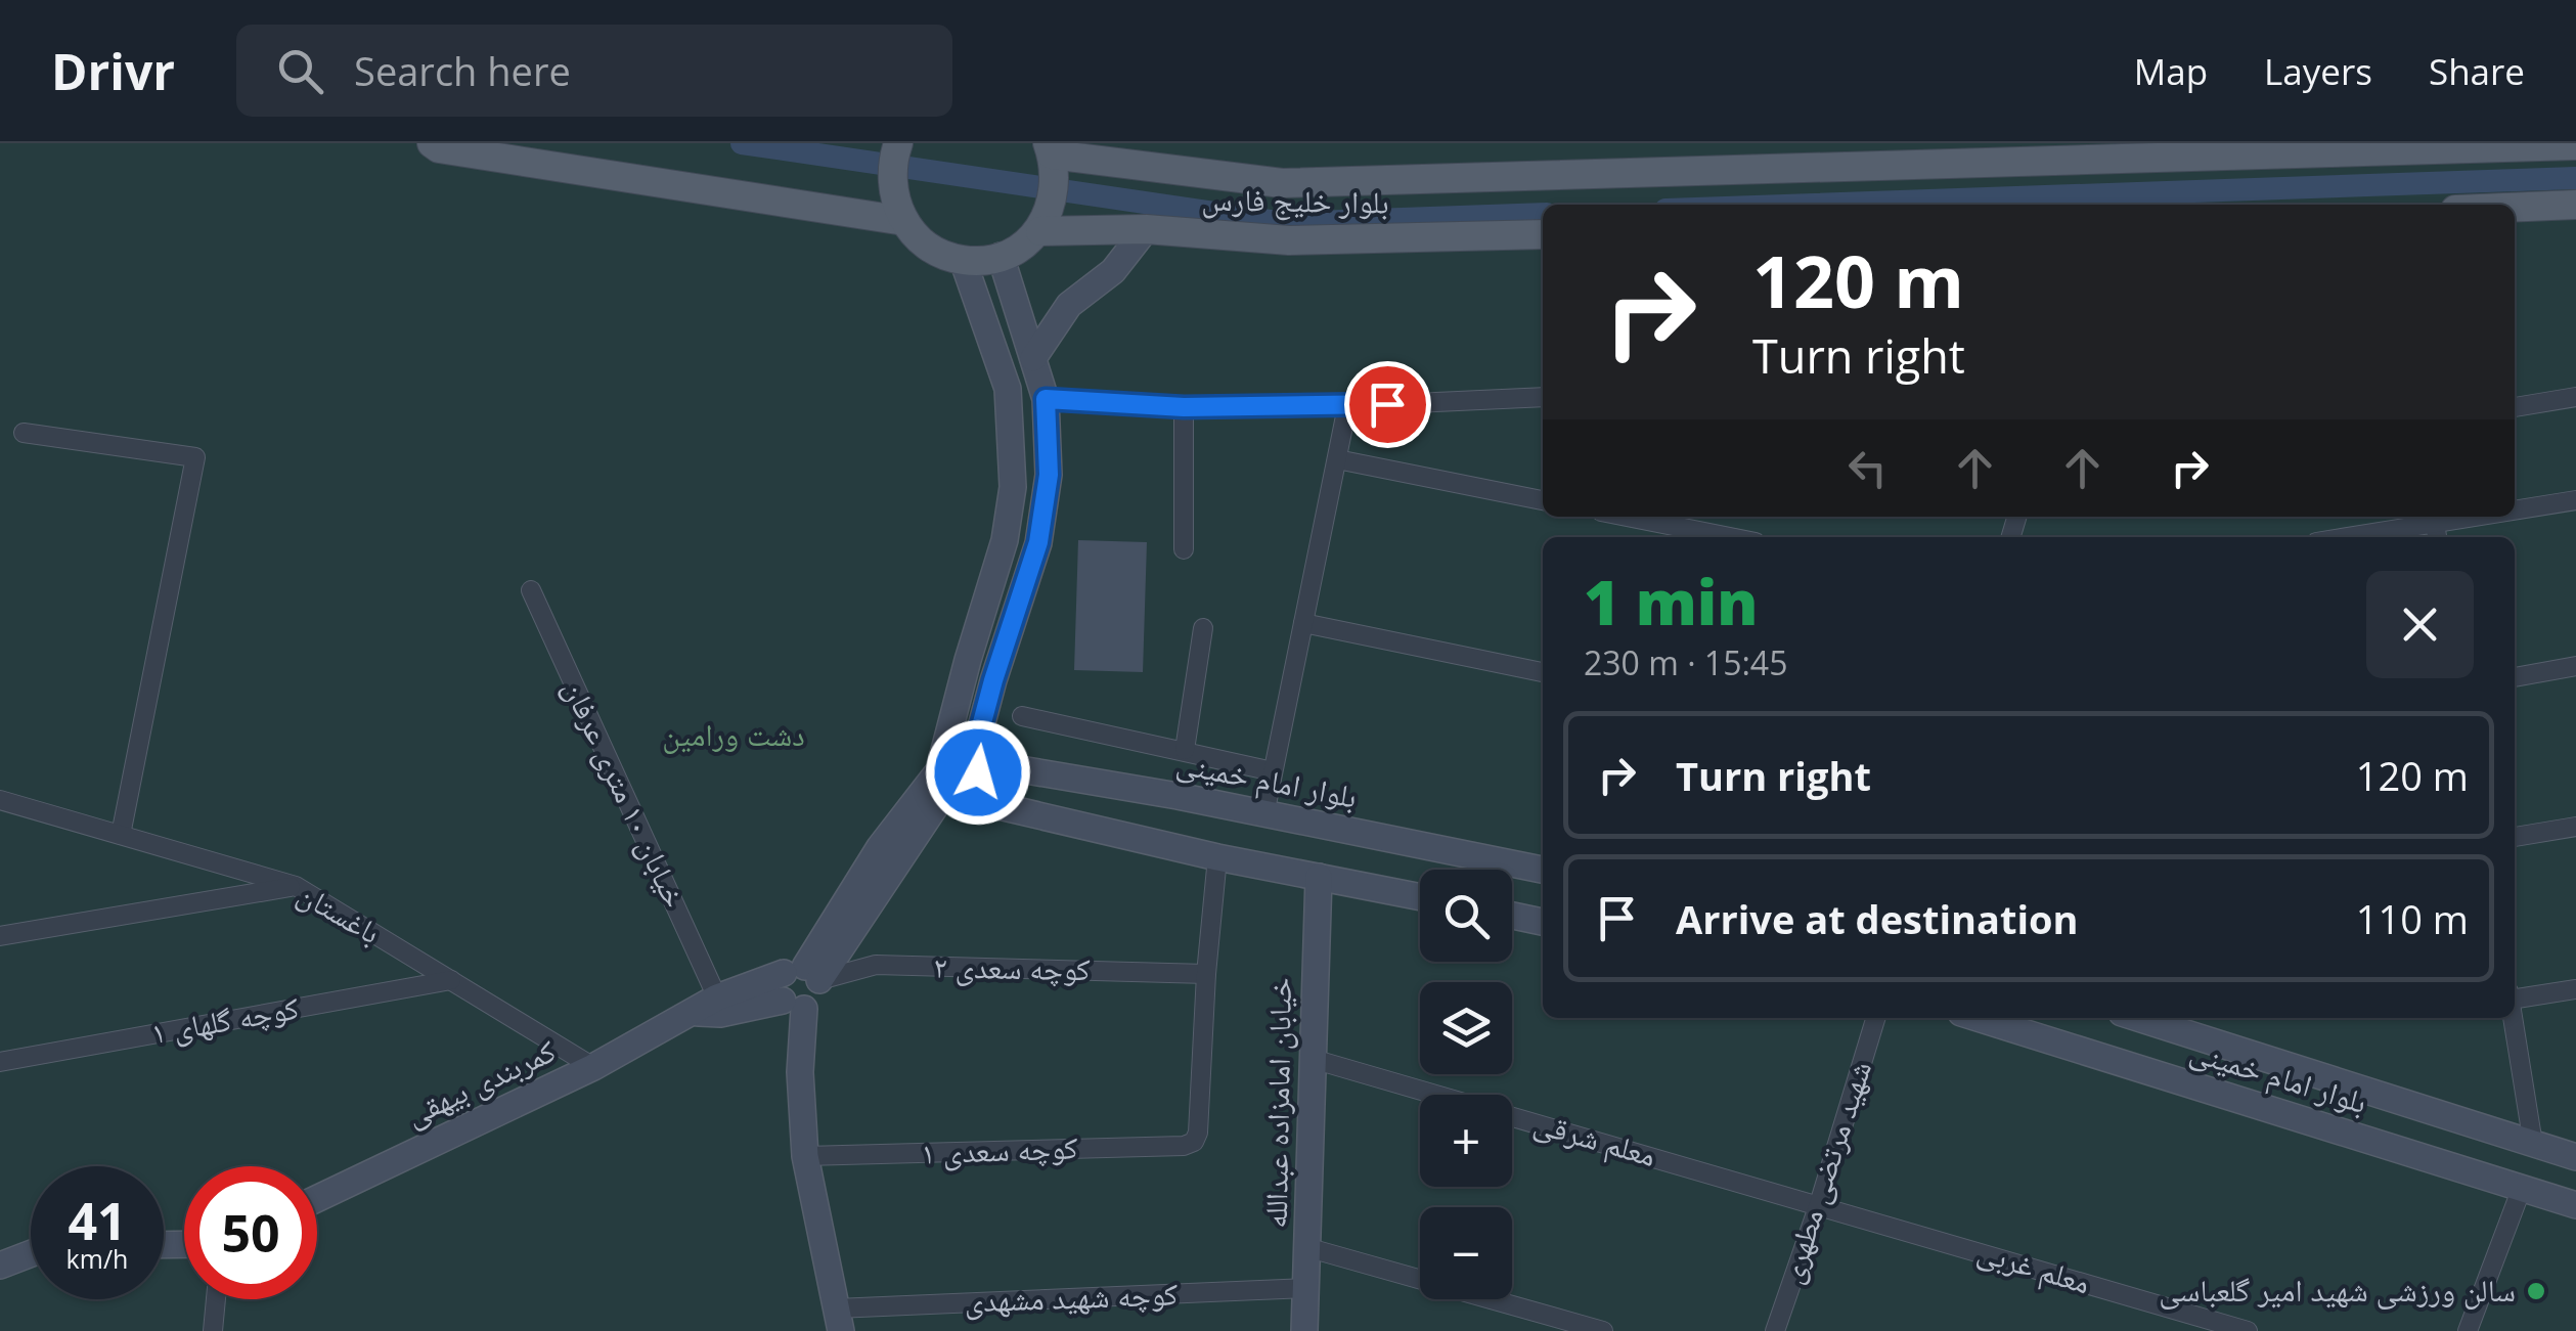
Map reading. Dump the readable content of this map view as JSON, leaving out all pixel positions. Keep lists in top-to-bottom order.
{
  "streets": {
    "main road": [
      "بلوار خلیج فارس",
      "بلوار امام خمینی",
      "کمربندی بیهقی",
      "خیابان امامزاده عبدالله"
    ],
    "street": [
      "خیابان ۱۰ متری عرفان",
      "باغستان",
      "کوچه سعدی ۲",
      "کوچه گلهای ۱",
      "معلم شرقی",
      "کوچه سعدی ۱",
      "شهید مرتضی مطهری",
      "معلم غربی",
      "کوچه شهید مشهدی"
    ]
  },
  "crossings": [
    ["خیابان ۱۰ متری عرفان", "کمربندی بیهقی"],
    ["باغستان", "کوچه گلهای ۱"],
    ["باغستان", "کمربندی بیهقی"],
    ["کوچه سعدی ۲", "کمربندی بیهقی"],
    ["کوچه سعدی ۲", "کوچه سعدی ۱"],
    ["خیابان امامزاده عبدالله", "معلم شرقی"],
    ["خیابان امامزاده عبدالله", "کوچه شهید مشهدی"],
    ["معلم شرقی", "شهید مرتضی مطهری"],
    ["معلم شرقی", "معلم غربی"],
    ["شهید مرتضی مطهری", "معلم غربی"]
  ],
  "parks": ["دشت ورامین"],
  "places": ["سالن ورزشی شهید امیر گلعباسی"],
  "page": {
    "header": "Drivr",
    "search": "Search here",
    "nav": ["Map", "Layers", "Share"],
    "turn": ["120 m", "Turn right"],
    "heading": ["1 min", "230 m · 15:45"],
    "list": [
      {
        "name": "Turn right",
        "value": "120 m"
      },
      {
        "name": "Arrive at destination",
        "value": "110 m"
      }
    ],
    "map_buttons": ["+", "−"],
    "speed": "41 km/h",
    "limit": "50"
  }
}
